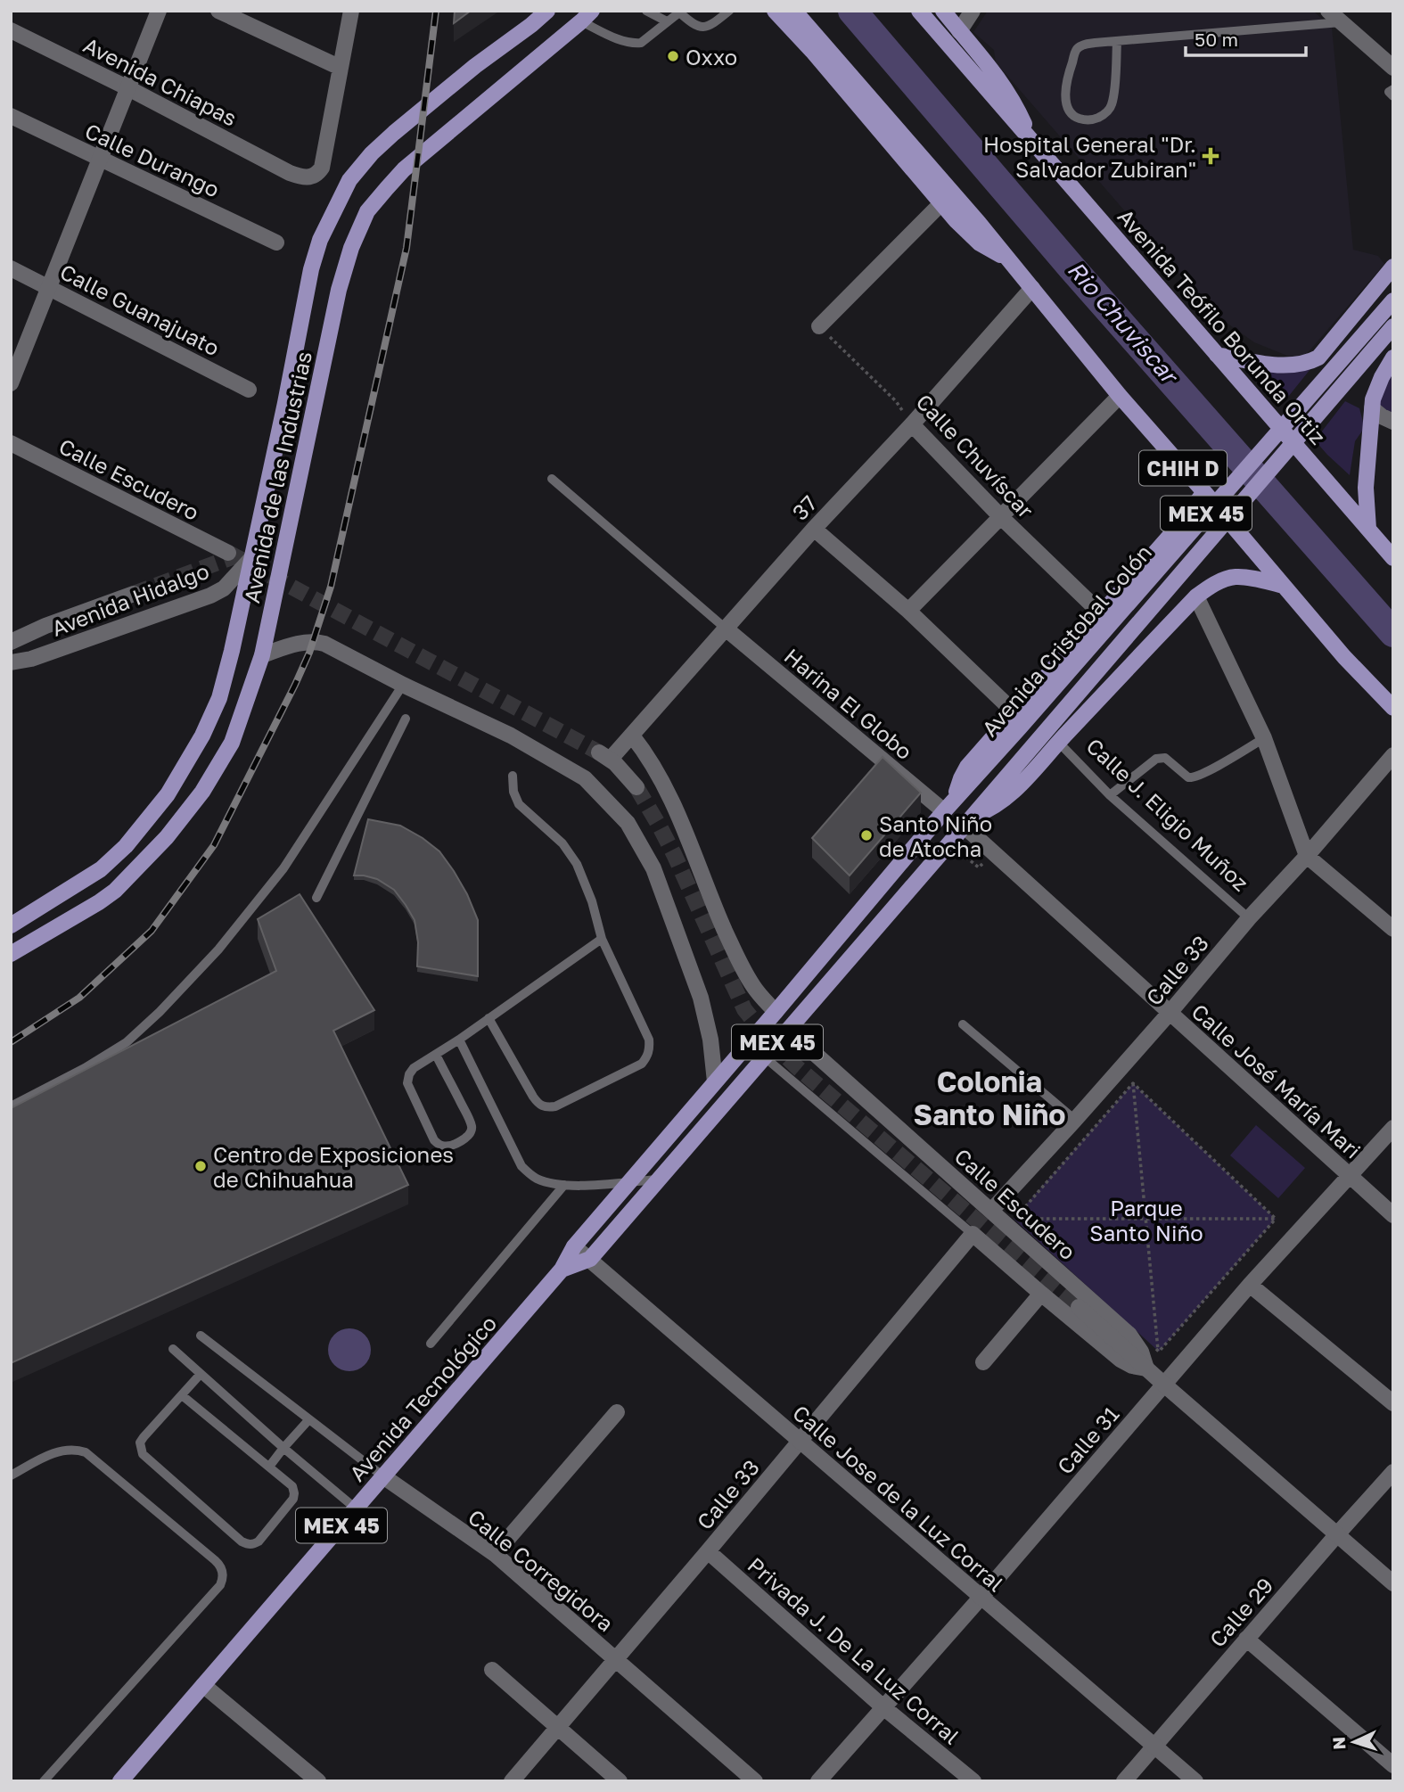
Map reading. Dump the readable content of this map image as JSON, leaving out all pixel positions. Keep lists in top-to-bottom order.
{
  "streets": {
    "main road": [
      "Avenida Teófilo Borunda Ortiz",
      "CHIH D",
      "Avenida de las Industrias",
      "MEX 45",
      "Avenida Cristobal Colón",
      "Avenida Tecnológico"
    ],
    "street": [
      "Avenida Chiapas",
      "Calle Durango",
      "Calle Guanajuato",
      "Calle Chuvíscar",
      "Calle Escudero",
      "37",
      "Avenida Hidalgo",
      "Harina El Globo",
      "Calle 33",
      "Calle José María Mari",
      "Calle 31",
      "Calle Jose de la Luz Corral",
      "Calle Corregidora",
      "Calle 29",
      "Privada J. De La Luz Corral"
    ],
    "lane": ["Calle J. Eligio Muñoz"]
  },
  "crossings": [
    ["Calle Chuvíscar", "37"],
    ["CHIH D", "37"],
    ["Avenida de las Industrias", "Avenida Hidalgo"],
    ["Calle Escudero", "Calle 33"],
    ["Calle Escudero", "Avenida Tecnológico"],
    ["Calle Escudero", "Calle 31"],
    ["Calle Escudero", "Calle 29"],
    ["37", "Harina El Globo"],
    ["MEX 45", "Avenida Cristobal Colón"],
    ["MEX 45", "Harina El Globo"],
    ["MEX 45", "Avenida Tecnológico"],
    ["Avenida Cristobal Colón", "Calle José María Mari"],
    ["Avenida Cristobal Colón", "Avenida Tecnológico"],
    ["Harina El Globo", "Avenida Tecnológico"],
    ["Calle J. Eligio Muñoz", "Calle 33"],
    ["Calle 33", "Calle José María Mari"],
    ["Calle 33", "Calle Jose de la Luz Corral"],
    ["Calle 33", "Calle Corregidora"],
    ["Calle 33", "Privada J. De La Luz Corral"],
    ["Calle José María Mari", "Avenida Tecnológico"],
    ["Calle José María Mari", "Calle 31"],
    ["Avenida Tecnológico", "Calle Jose de la Luz Corral"],
    ["Avenida Tecnológico", "Calle Corregidora"],
    ["Calle 31", "Calle Jose de la Luz Corral"],
    ["Calle 31", "Privada J. De La Luz Corral"],
    ["Calle Jose de la Luz Corral", "Calle 29"]
  ],
  "districts": ["Colonia Santo Niño"],
  "water": ["Rio Chuviscar"],
  "parks": ["Parque Santo Niño"],
  "places": {
    "other": ["Oxxo", "Santo Niño de Atocha", "Centro de Exposiciones de Chihuahua"],
    "health": ["Hospital General \"Dr. Salvador Zubiran\""]
  },
  "scale_bar": "50 m",
  "north": "left"
}
